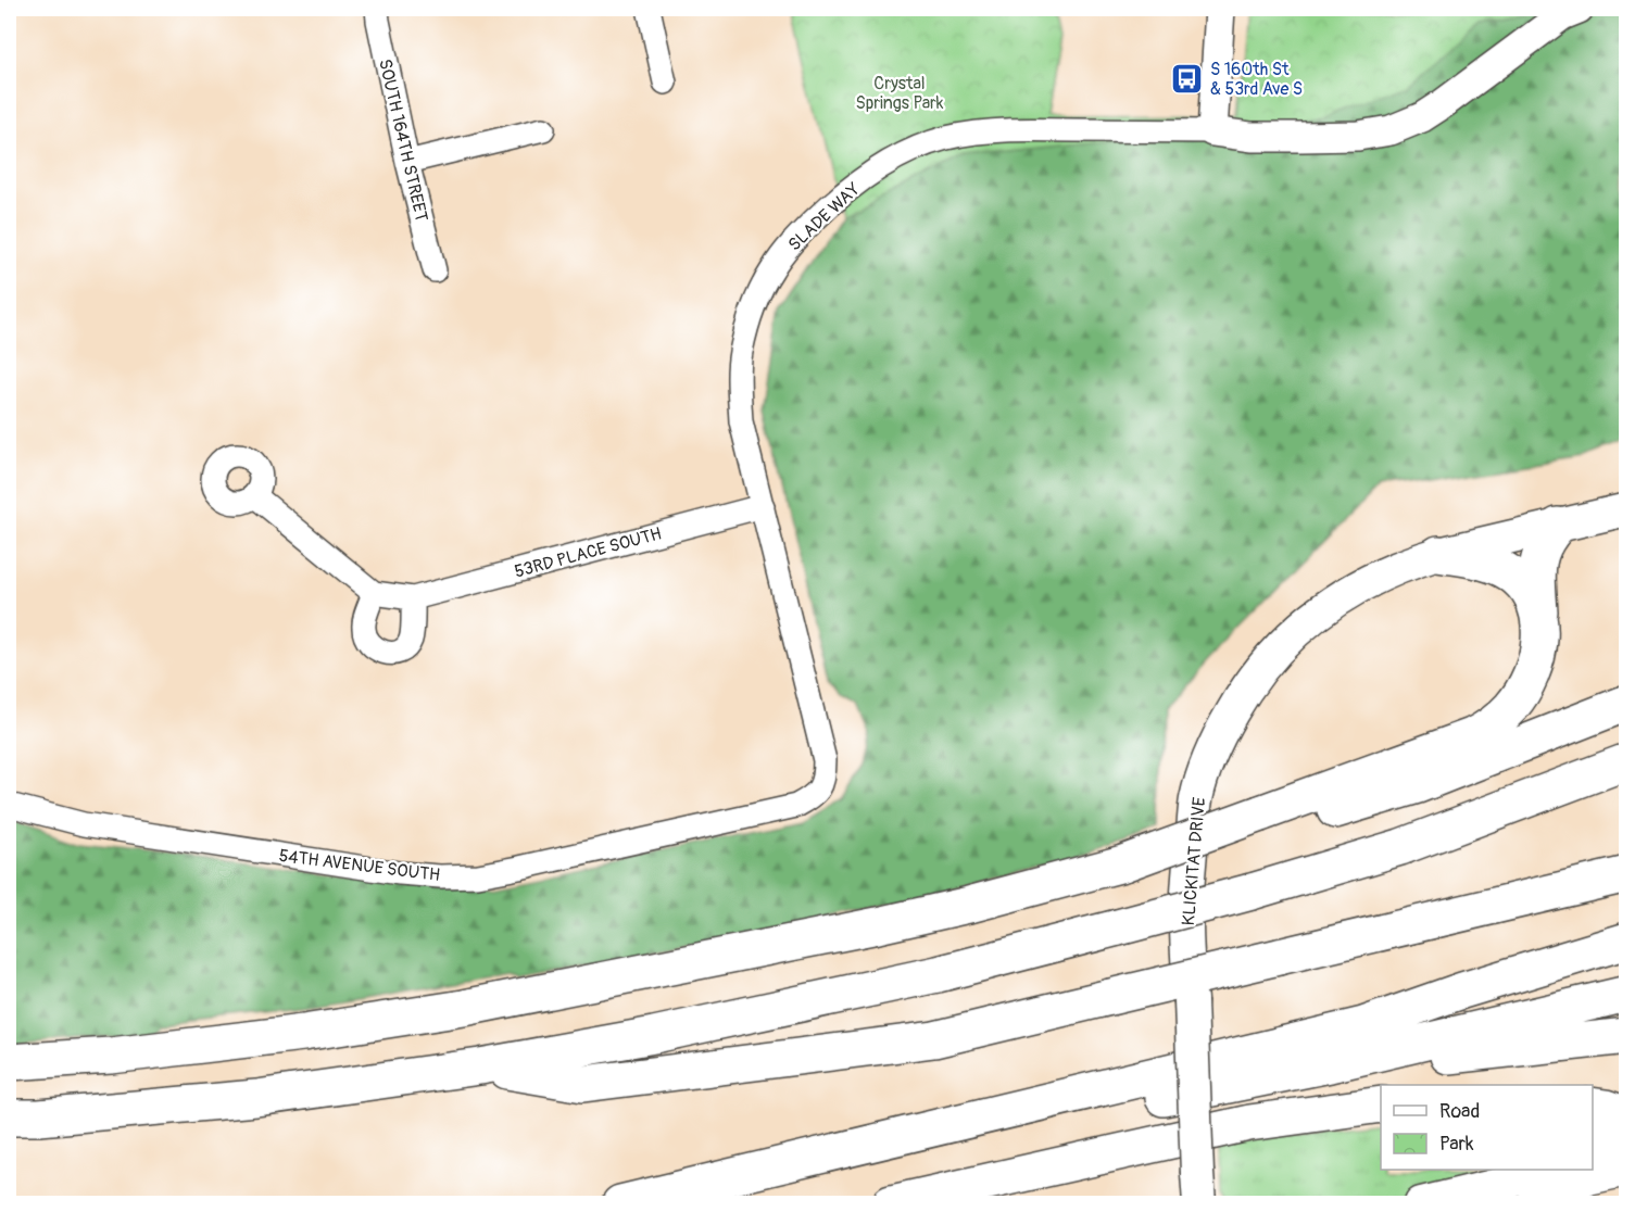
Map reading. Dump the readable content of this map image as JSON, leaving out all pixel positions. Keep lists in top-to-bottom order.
{
  "streets": {
    "main road": ["KLICKITAT DRIVE"],
    "street": [
      "SOUTH 164TH STREET",
      "SLADE WAY",
      "53RD PLACE SOUTH",
      "54TH AVENUE SOUTH"
    ]
  },
  "crossings": [
    ["SLADE WAY", "53RD PLACE SOUTH"],
    ["SLADE WAY", "54TH AVENUE SOUTH"]
  ],
  "parks": ["Crystal Springs Park"],
  "places": {
    "bus stop": ["S 160th St & 53rd Ave S"]
  },
  "legend": ["Road", "Park"]
}
